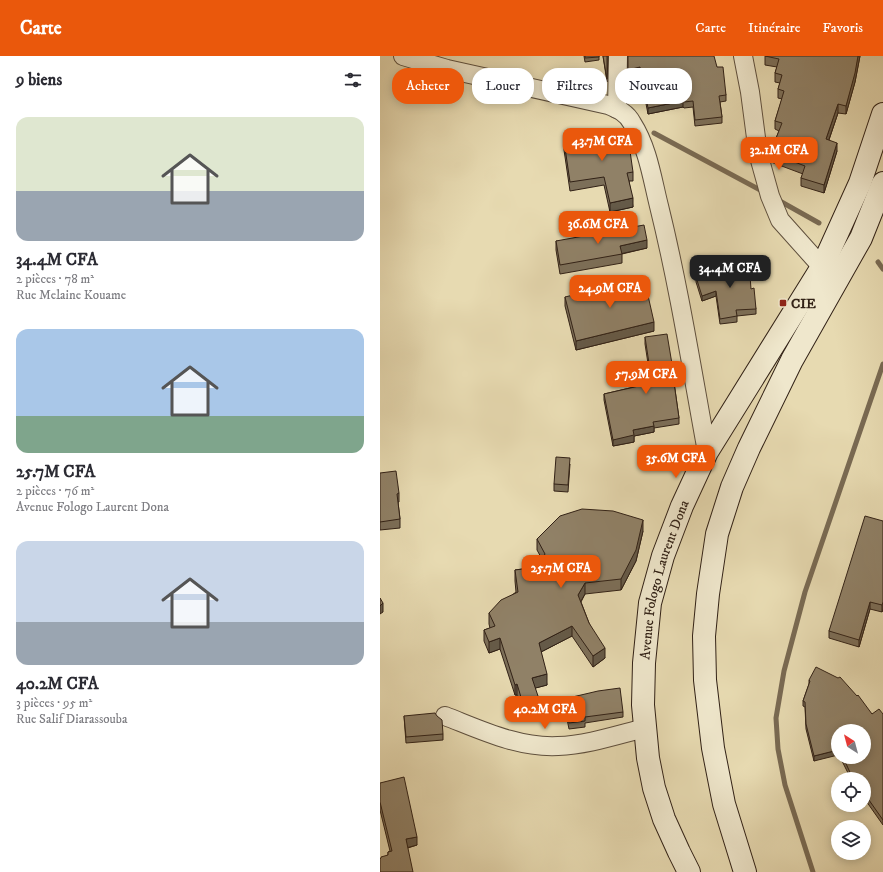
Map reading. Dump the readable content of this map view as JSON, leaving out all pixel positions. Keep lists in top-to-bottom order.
{
  "streets": {
    "main road": ["Avenue Fologo Laurent Dona"]
  },
  "places": {
    "transit": ["CIE"]
  },
  "north": "top left",
  "page": {
    "header": "Carte",
    "nav": ["Carte", "Itinéraire", "Favoris"],
    "heading": "9 biens",
    "chip": [
      "Acheter",
      "Louer",
      "Filtres",
      "Nouveau"
    ],
    "list": [
      {
        "name": "34.4M CFA",
        "note": "2 pièces · 78 m² · Rue Melaine Kouame"
      },
      {
        "name": "25.7M CFA",
        "note": "2 pièces · 76 m² · Avenue Fologo Laurent Dona"
      },
      {
        "name": "40.2M CFA",
        "note": "3 pièces · 95 m² · Rue Salif Diarassouba"
      }
    ],
    "price": [
      "43.7M CFA",
      "32.1M CFA",
      "36.6M CFA",
      "34.4M CFA",
      "24.9M CFA",
      "57.9M CFA",
      "35.6M CFA",
      "25.7M CFA",
      "40.2M CFA"
    ]
  }
}
